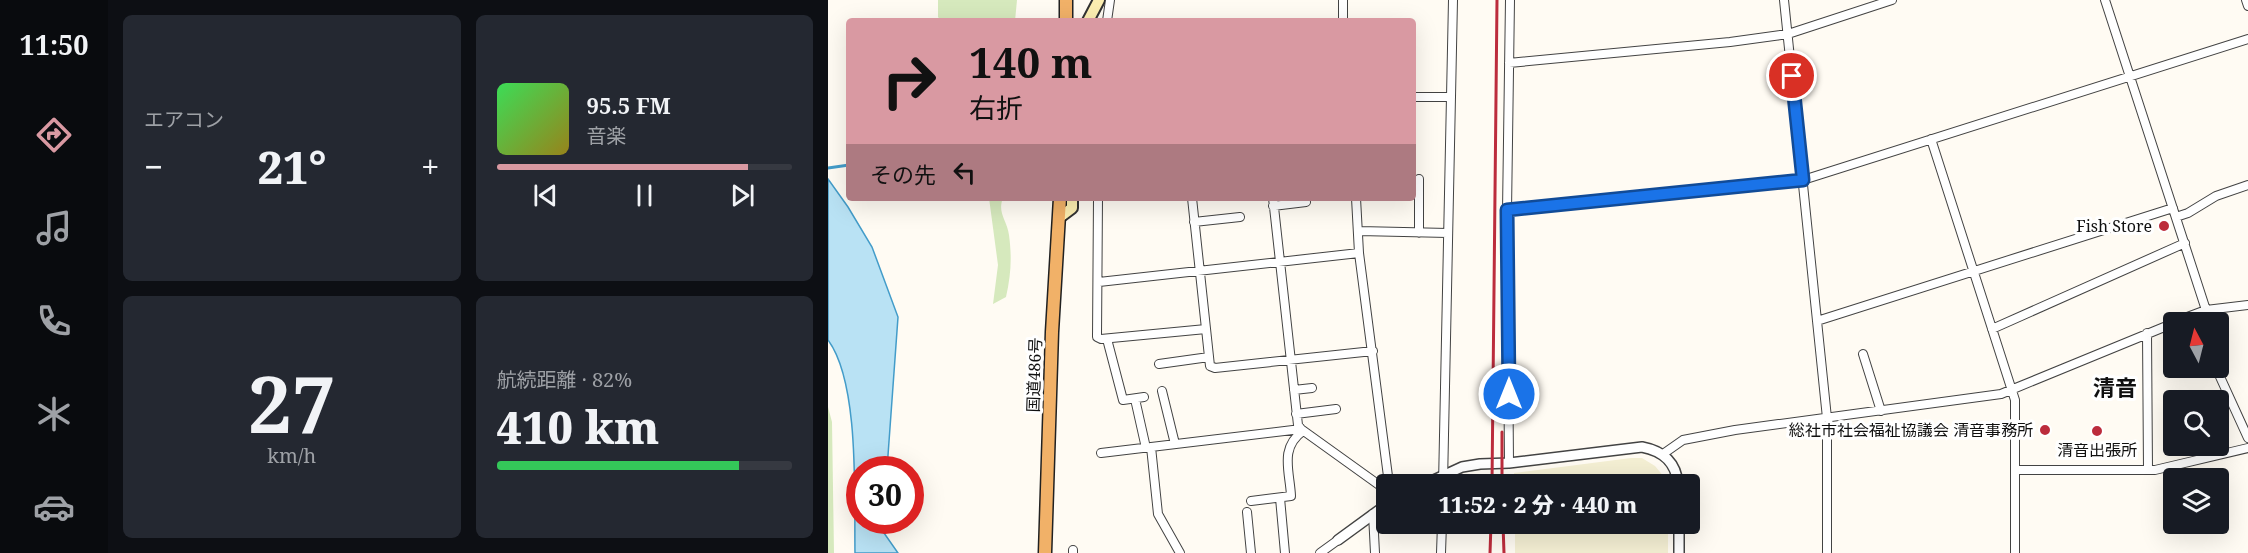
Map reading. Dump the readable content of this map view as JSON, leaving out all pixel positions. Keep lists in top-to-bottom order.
{
  "streets": {
    "highway": ["国道486号"]
  },
  "districts": ["清音"],
  "places": ["Fish Store", "総社市社会福祉協議会 清音事務所", "清音出張所"],
  "north": "top",
  "page": {
    "tabs": "11:50",
    "tile": [
      "エアコン",
      ["27", "km/h"],
      ["航続距離 · 82%", "410 km"]
    ],
    "turn": ["140 m", "右折"],
    "song": ["95.5 FM", "音楽"],
    "heat": ["−", "21°", "+"],
    "then": "その先",
    "limit": "30",
    "trip": "11:52 · 2 分 · 440 m"
  }
}
